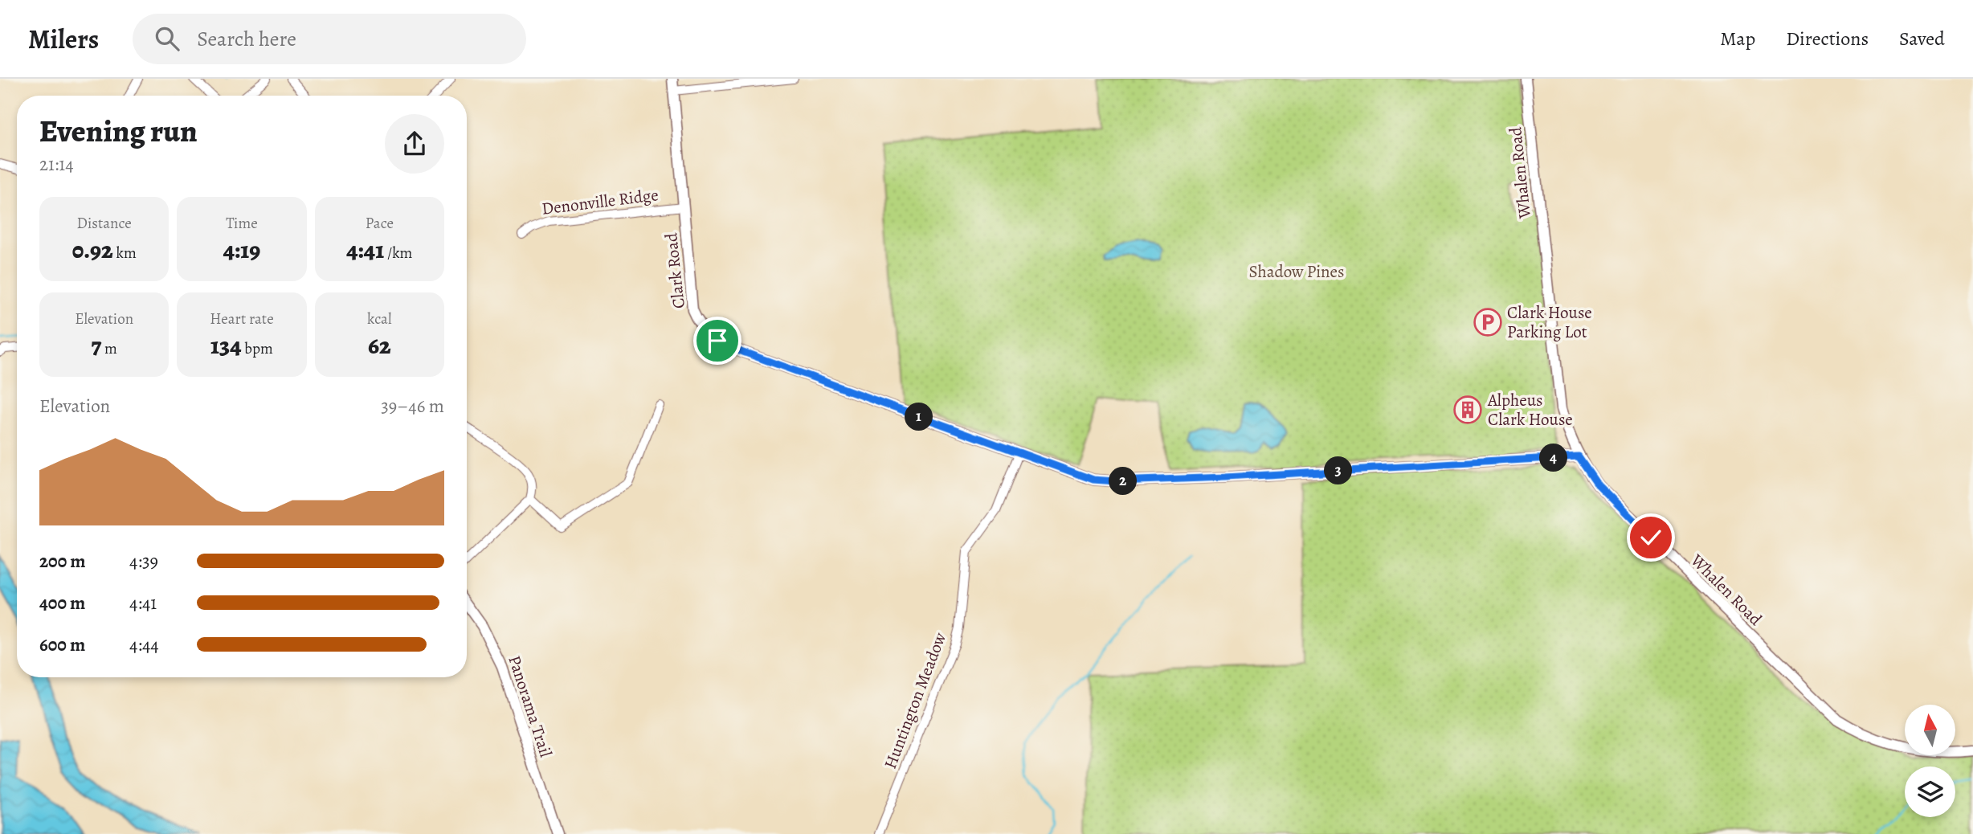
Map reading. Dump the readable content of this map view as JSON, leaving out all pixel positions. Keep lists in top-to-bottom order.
{
  "streets": {
    "street": [
      "Whalen Road",
      "Denonville Ridge",
      "Clark Road",
      "Huntington Meadow",
      "Panorama Trail"
    ]
  },
  "crossings": [
    ["Whalen Road", "Clark Road"],
    ["Denonville Ridge", "Clark Road"],
    ["Clark Road", "Huntington Meadow"]
  ],
  "parks": ["Shadow Pines"],
  "places": {
    "parking": ["Clark House Parking Lot"],
    "building": ["Alpheus Clark House"]
  },
  "north": "top",
  "page": {
    "header": "Milers",
    "search": "Search here",
    "nav": ["Map", "Directions", "Saved"],
    "heading": ["Evening run", "21:14"],
    "stats": [
      ["Distance", "0.92 km"],
      ["Time", "4:19"],
      ["Pace", "4:41 /km"],
      ["Elevation", "7 m"],
      ["Heart rate", "134 bpm"],
      ["kcal", "62"]
    ],
    "chart": ["Elevation", "39–46 m"],
    "pins": [
      "1",
      "4",
      "3",
      "2"
    ],
    "list": [
      {
        "name": "200 m",
        "note": "4:39"
      },
      {
        "name": "400 m",
        "note": "4:41"
      },
      {
        "name": "600 m",
        "note": "4:44"
      }
    ]
  }
}
